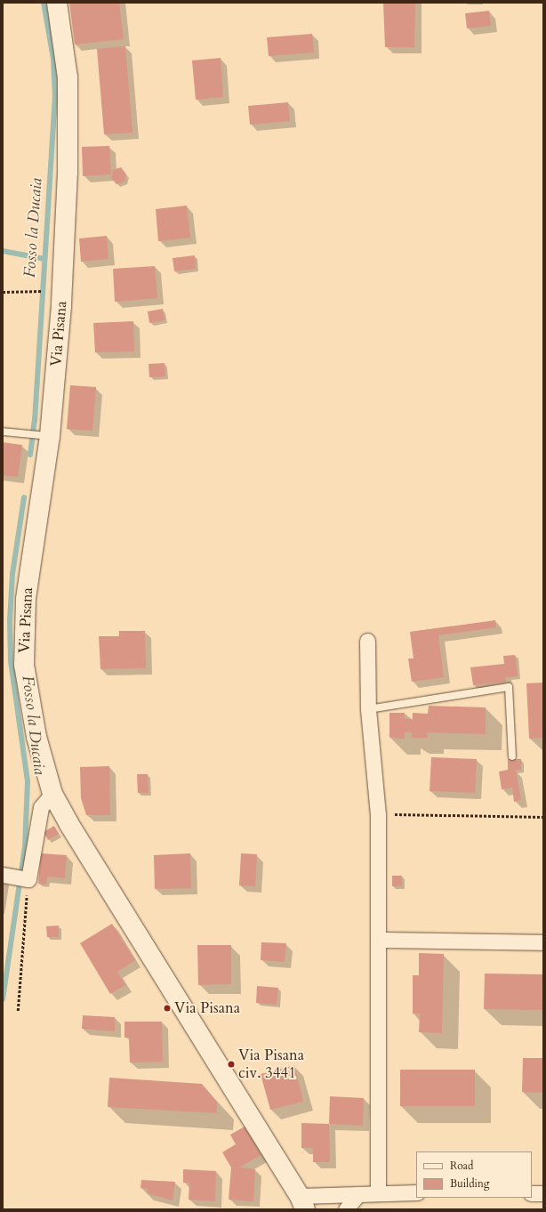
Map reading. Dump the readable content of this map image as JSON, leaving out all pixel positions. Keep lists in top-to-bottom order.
{
  "streets": {
    "main road": ["Via Pisana"]
  },
  "water": ["Fosso la Ducaia"],
  "places": ["Via Pisana", "Via Pisana civ. 3441"],
  "legend": ["Road", "Building"]
}
